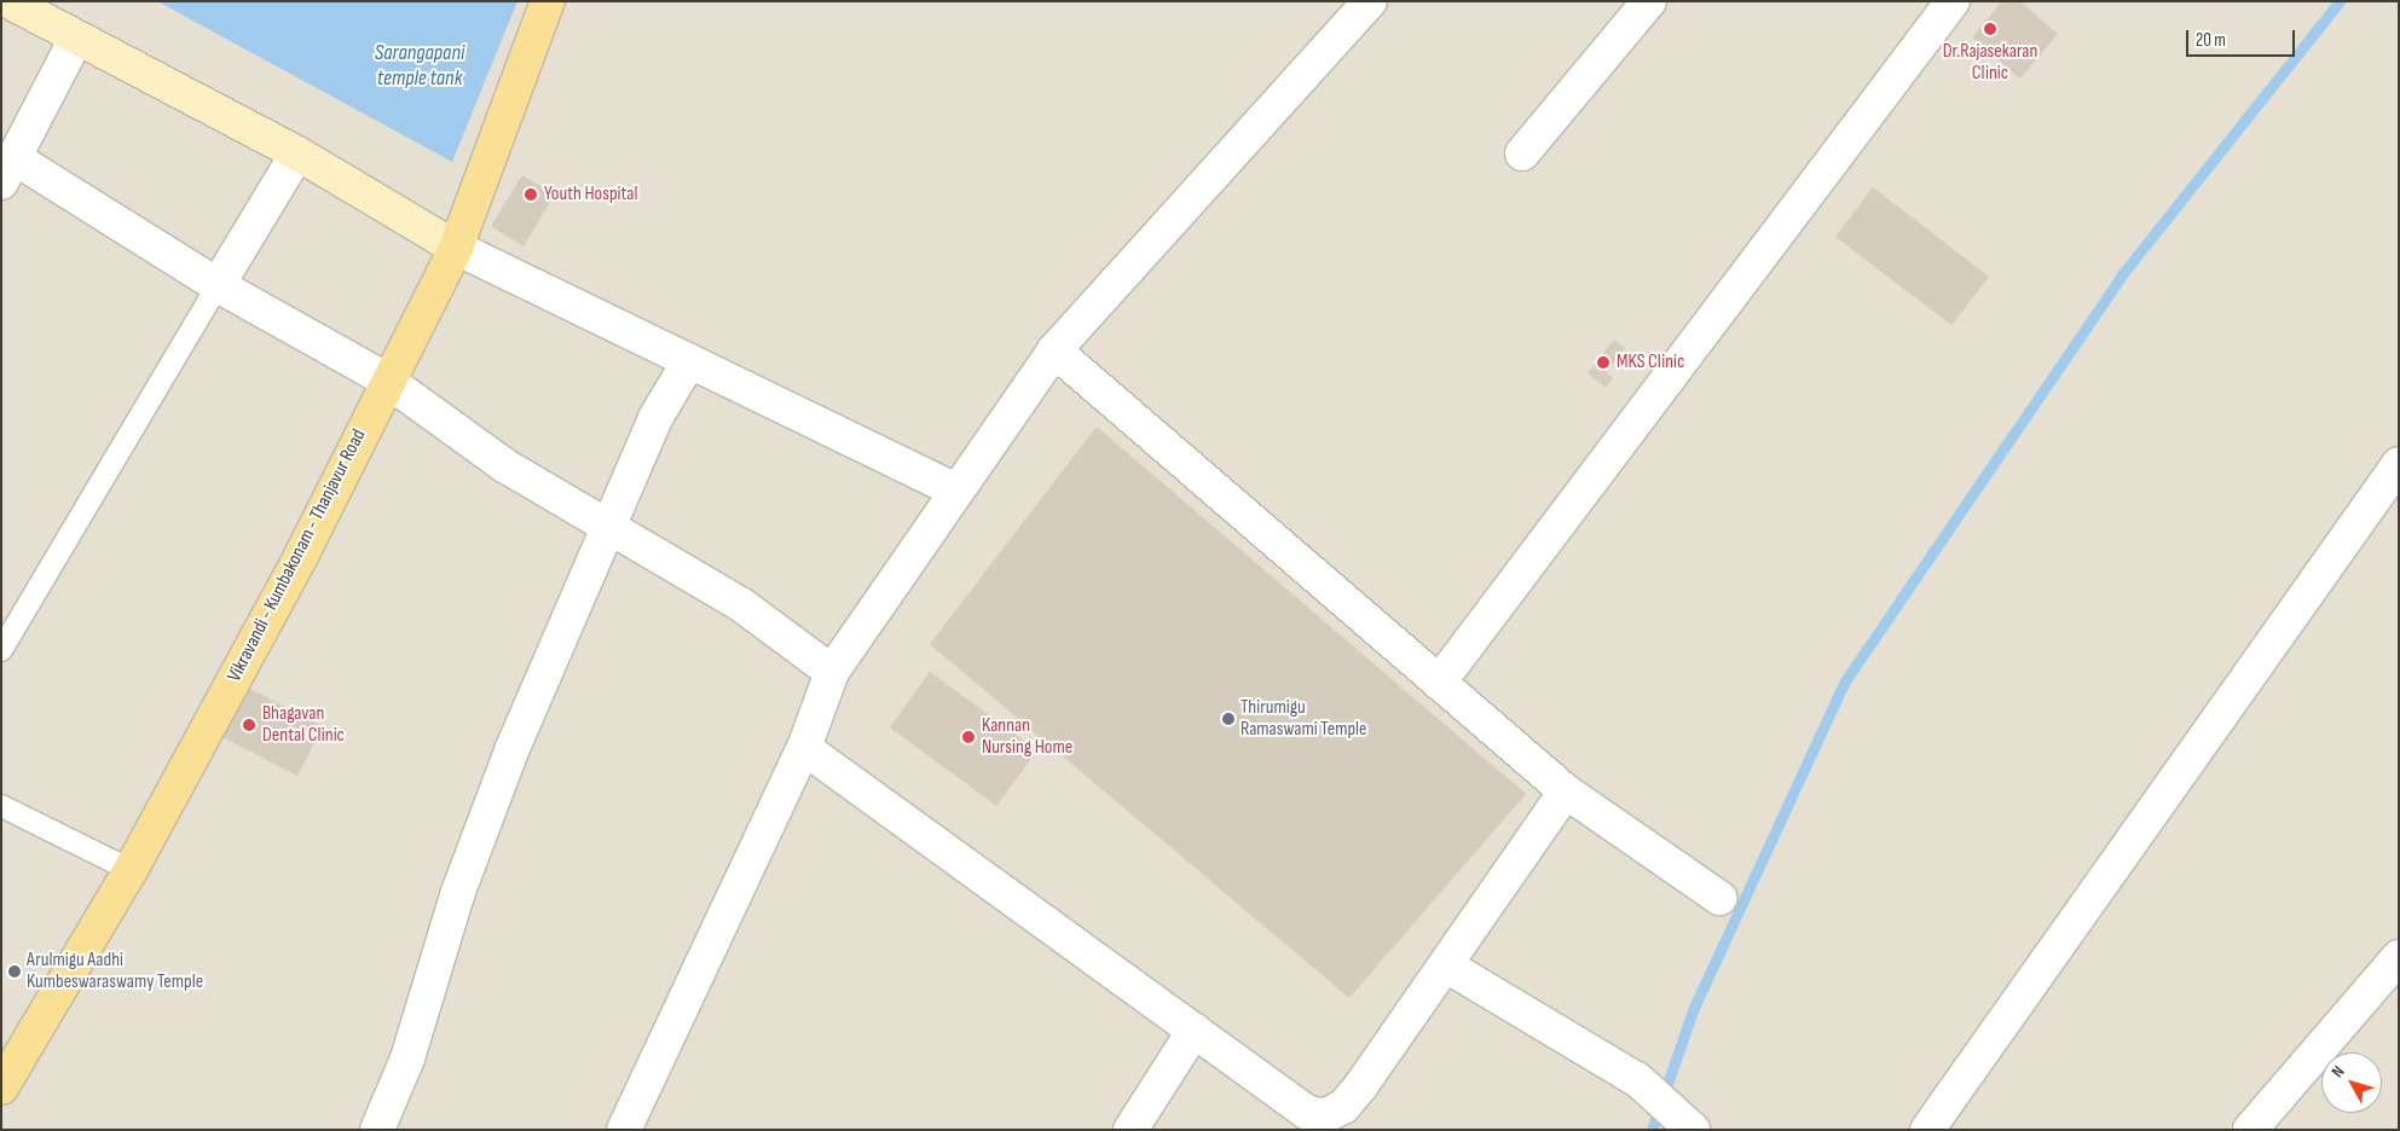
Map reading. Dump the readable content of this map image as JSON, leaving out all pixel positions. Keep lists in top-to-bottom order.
{
  "streets": {
    "main road": ["Vikravandi - Kumbakonam - Thanjavur Road"]
  },
  "water": ["Sarangapani temple tank"],
  "places": [
    "Dr.Rajasekaran Clinic",
    "Youth Hospital",
    "MKS Clinic",
    "Thirumigu Ramaswami Temple",
    "Bhagavan Dental Clinic",
    "Kannan Nursing Home",
    "Arulmigu Aadhi Kumbeswaraswamy Temple"
  ],
  "scale_bar": "20 m",
  "north": "top left"
}
